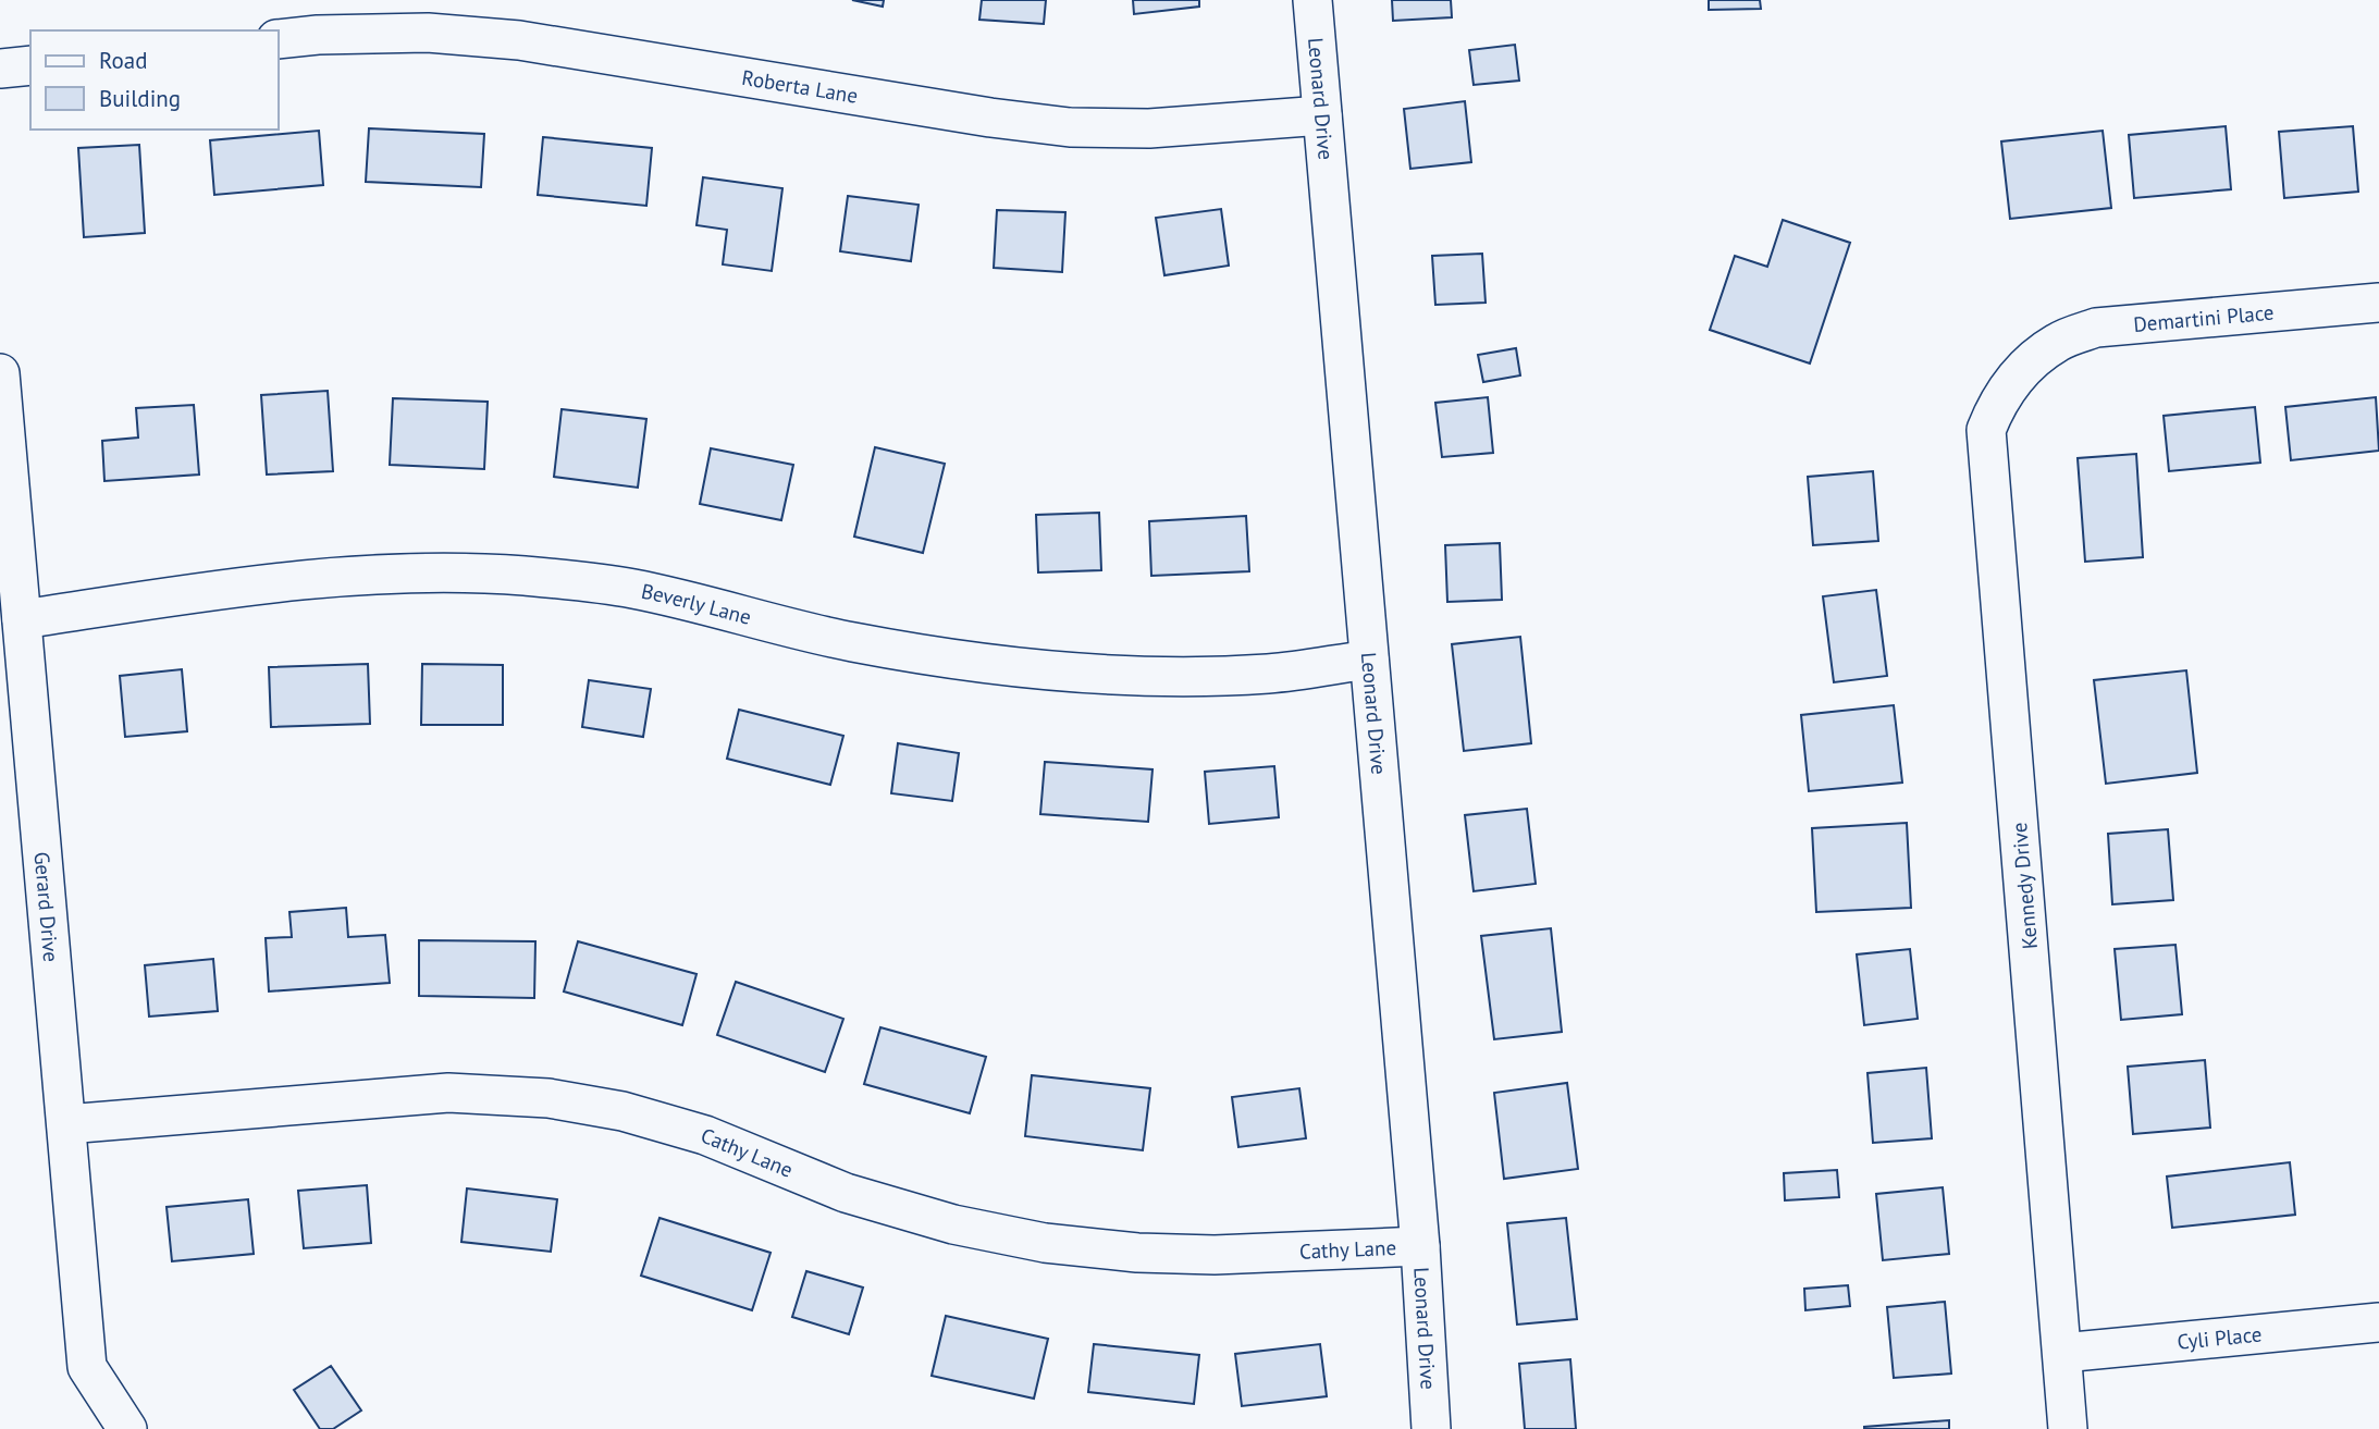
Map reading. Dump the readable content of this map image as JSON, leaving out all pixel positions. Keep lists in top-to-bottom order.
{
  "streets": {
    "street": [
      "Roberta Lane",
      "Leonard Drive",
      "Demartini Place",
      "Beverly Lane",
      "Kennedy Drive",
      "Gerard Drive",
      "Cathy Lane",
      "Cyli Place"
    ]
  },
  "crossings": [
    ["Roberta Lane", "Leonard Drive"],
    ["Leonard Drive", "Beverly Lane"],
    ["Leonard Drive", "Cathy Lane"],
    ["Demartini Place", "Kennedy Drive"],
    ["Beverly Lane", "Gerard Drive"],
    ["Kennedy Drive", "Cyli Place"],
    ["Gerard Drive", "Cathy Lane"]
  ],
  "legend": ["Road", "Building"]
}
